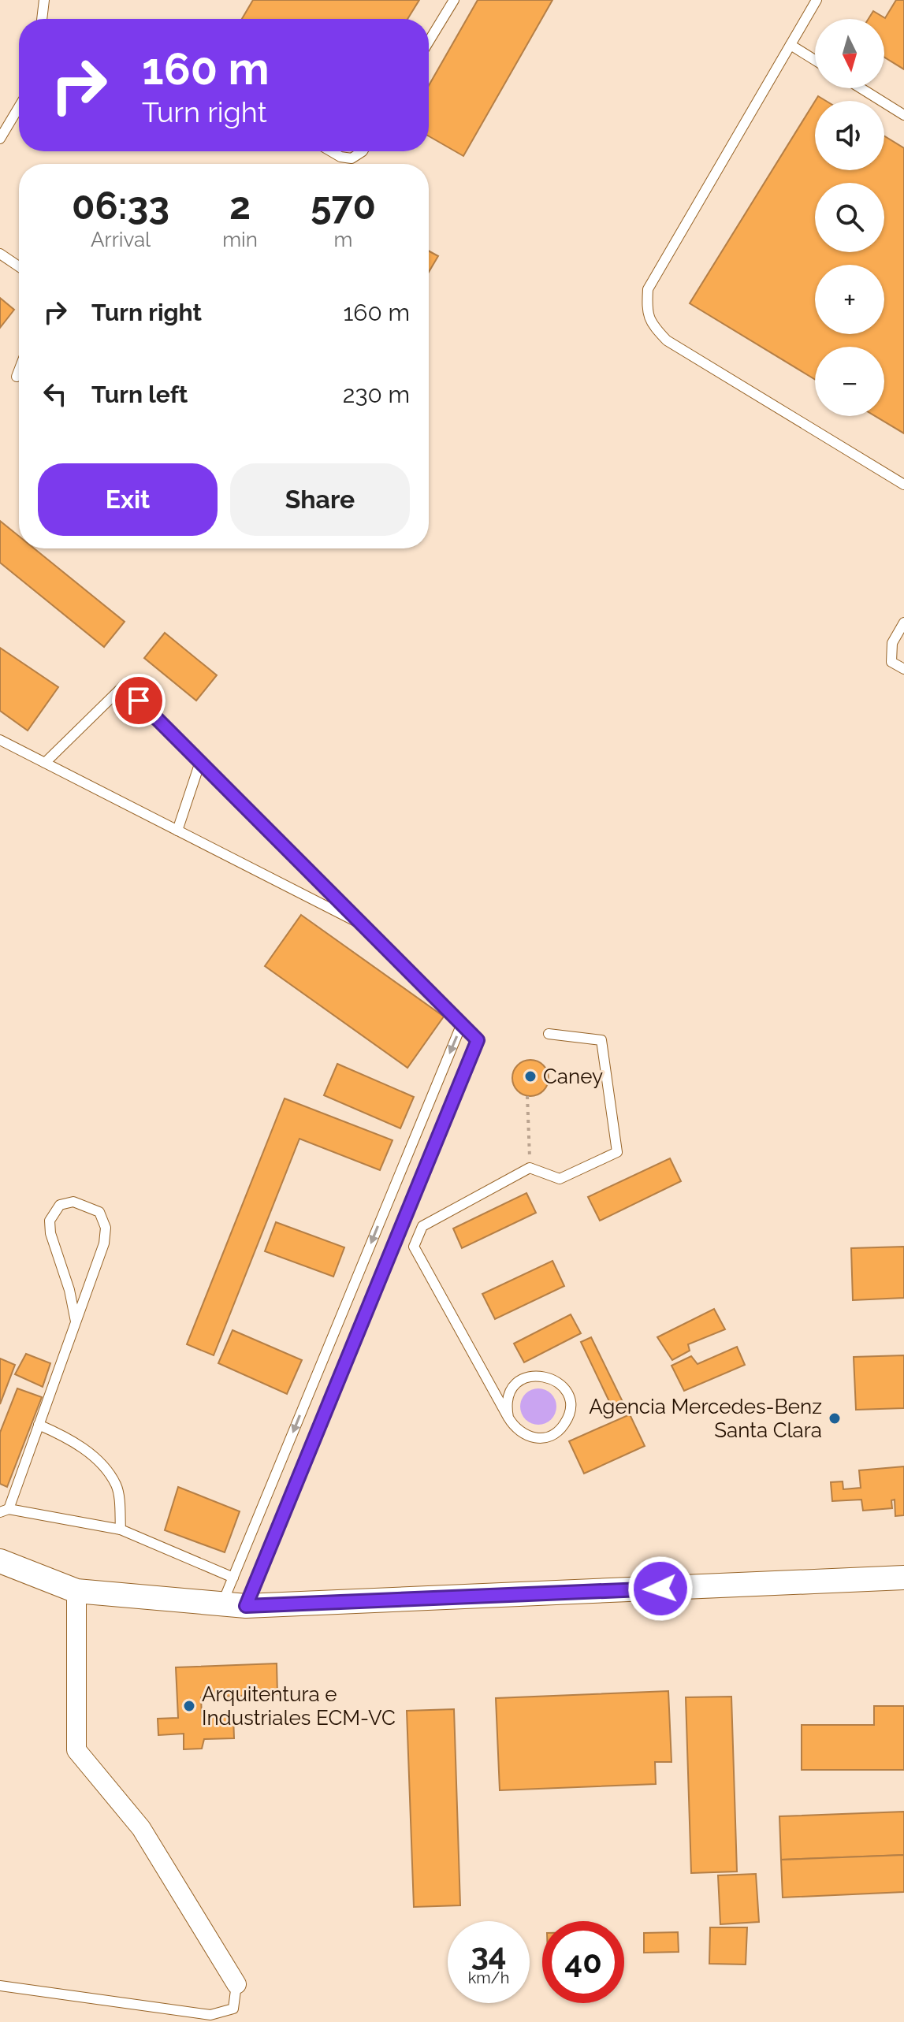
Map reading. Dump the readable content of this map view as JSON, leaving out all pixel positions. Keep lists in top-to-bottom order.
{
  "places": ["Caney", "Agencia Mercedes-Benz Santa Clara", "Arquitentura e Industriales ECM-VC"],
  "north": "bottom",
  "page": {
    "map_buttons": ["+", "−"],
    "turn": ["160 m", "Turn right"],
    "eta": [
      "06:33",
      "Arrival",
      "2",
      "min",
      "570",
      "m"
    ],
    "list": [
      {
        "name": "Turn right",
        "value": "160 m"
      },
      {
        "name": "Turn left",
        "value": "230 m"
      }
    ],
    "buttons": ["Exit", "Share"],
    "speed": "34 km/h",
    "limit": "40"
  }
}
